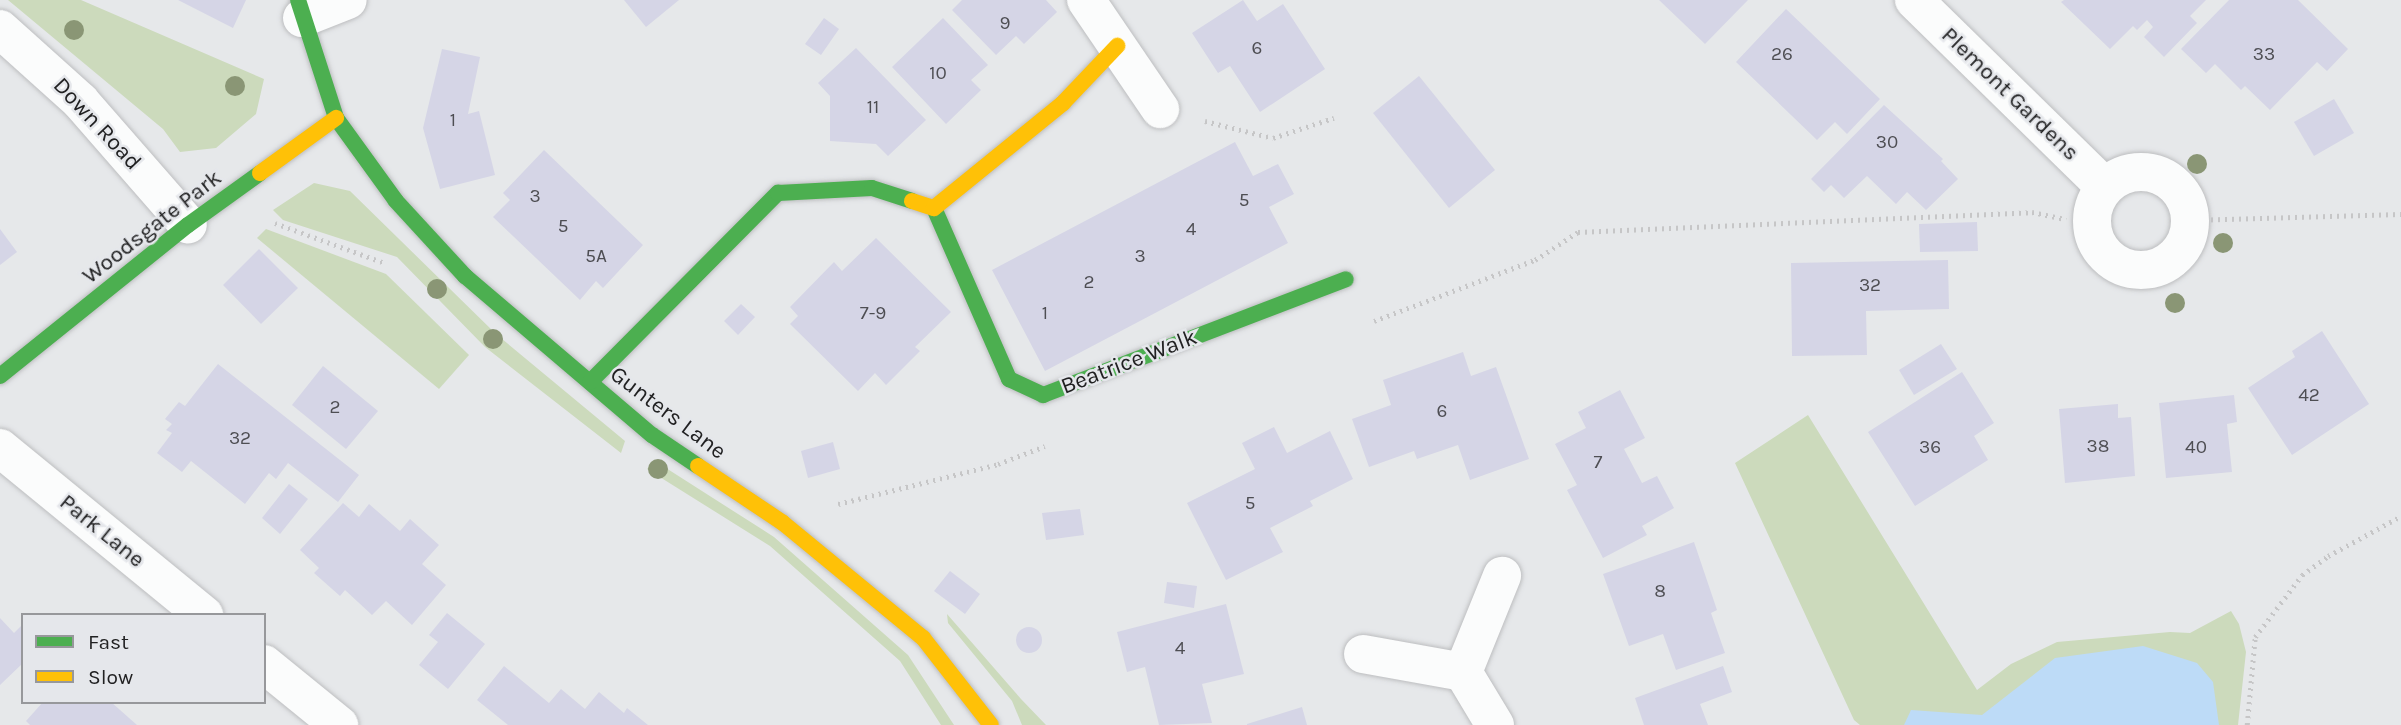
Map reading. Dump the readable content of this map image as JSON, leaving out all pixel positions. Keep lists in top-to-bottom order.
{
  "streets": {
    "street": [
      "Plemont Gardens",
      "Down Road",
      "Woodsgate Park",
      "Beatrice Walk",
      "Gunters Lane",
      "Park Lane"
    ]
  },
  "crossings": [
    ["Down Road", "Woodsgate Park"],
    ["Woodsgate Park", "Gunters Lane"]
  ],
  "house_numbers": [
    "9",
    "6",
    "26",
    "33",
    "10",
    "11",
    "1",
    "30",
    "3",
    "5",
    "5",
    "4",
    "5A",
    "3",
    "2",
    "32",
    "7-9",
    "1",
    "42",
    "2",
    "6",
    "32",
    "38",
    "36",
    "40",
    "7",
    "5",
    "8",
    "4"
  ],
  "legend": ["Fast", "Slow"]
}
